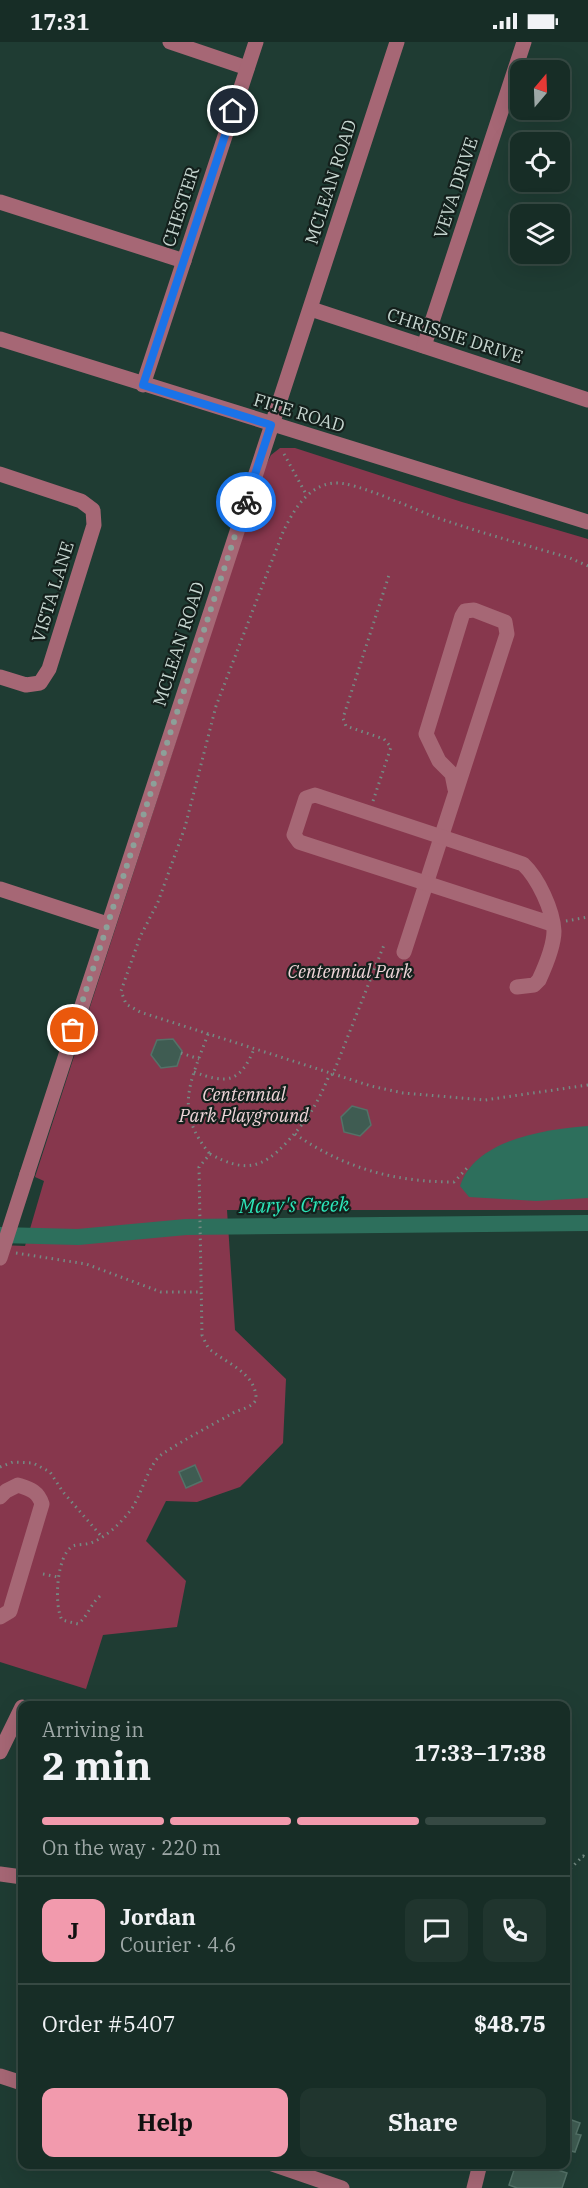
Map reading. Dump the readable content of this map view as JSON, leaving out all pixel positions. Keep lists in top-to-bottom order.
{
  "streets": {
    "street": [
      "MCLEAN ROAD",
      "VEVA DRIVE",
      "CHESTER",
      "CHRISSIE DRIVE",
      "FITE ROAD",
      "VISTA LANE"
    ]
  },
  "crossings": [
    ["MCLEAN ROAD", "CHRISSIE DRIVE"],
    ["MCLEAN ROAD", "FITE ROAD"],
    ["VEVA DRIVE", "CHRISSIE DRIVE"],
    ["CHESTER", "FITE ROAD"]
  ],
  "water": ["Mary's Creek"],
  "parks": ["Centennial Park", "Centennial Park Playground"],
  "north": "top",
  "page": {
    "status": "17:31",
    "heading": ["2 min", "Arriving in", "17:33–17:38"],
    "panel": [
      "Jordan",
      "Courier · 4.6",
      "Order #5407",
      "$48.75"
    ],
    "bar": "On the way · 220 m",
    "round": "J",
    "buttons": ["Help", "Share"]
  }
}
